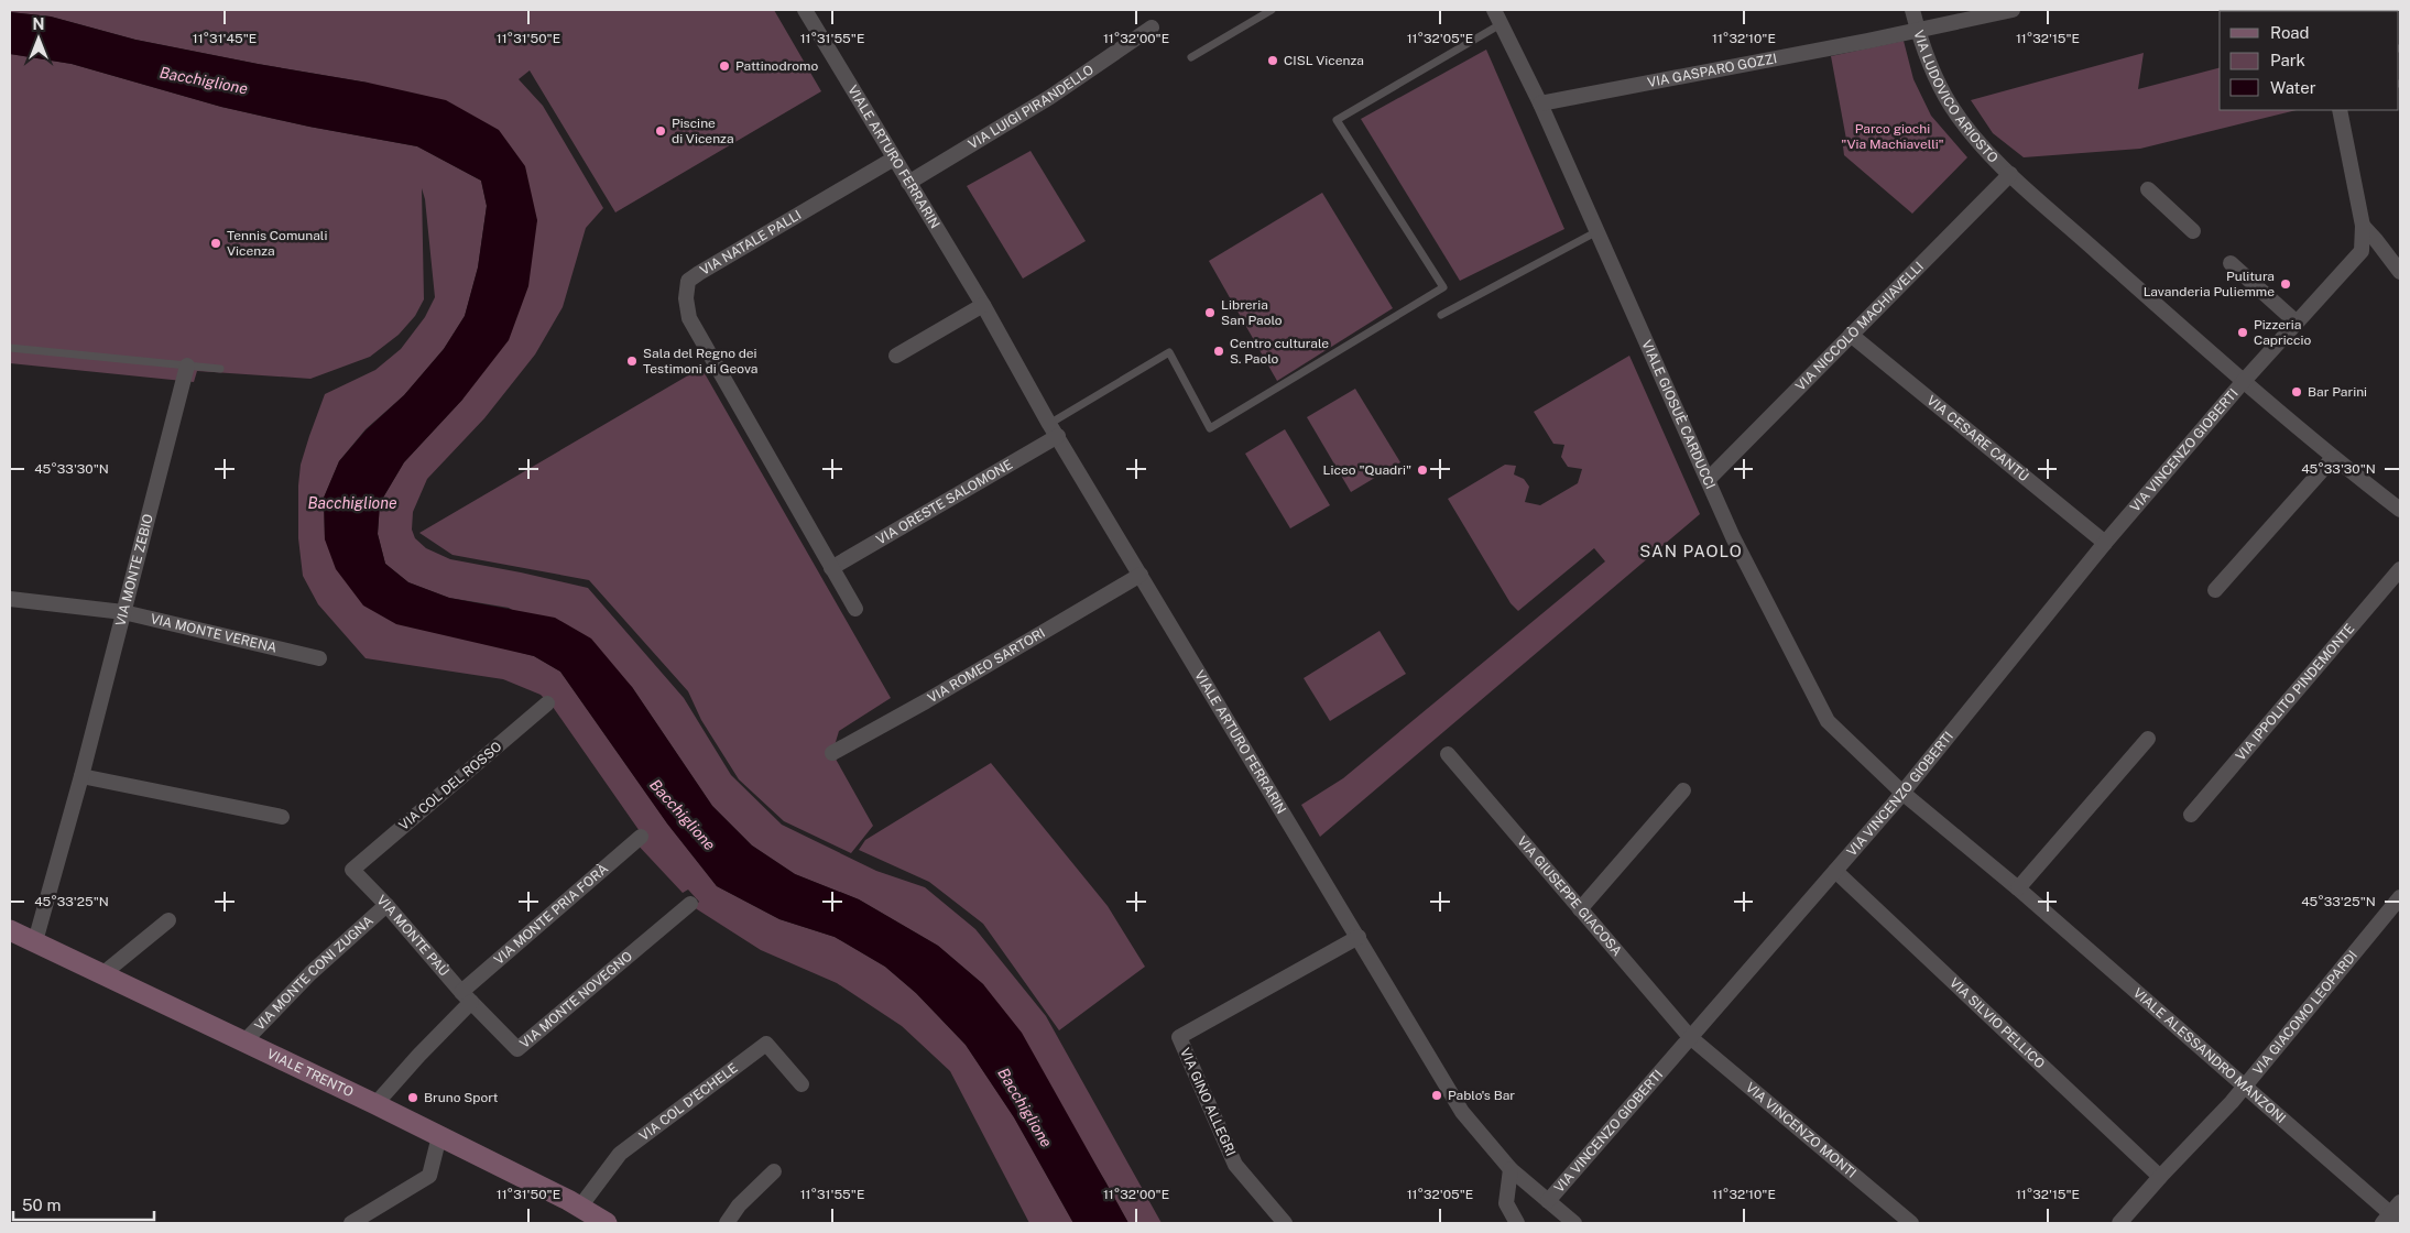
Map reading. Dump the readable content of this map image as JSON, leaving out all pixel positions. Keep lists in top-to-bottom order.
{
  "streets": {
    "main road": ["VIALE TRENTO"],
    "street": [
      "VIA GASPARO GOZZI",
      "VIA LUDOVICO ARIOSTO",
      "VIA LUIGI PIRANDELLO",
      "VIALE ARTURO FERRARIN",
      "VIA NATALE PALLI",
      "VIA NICCOLÒ MACHIAVELLI",
      "VIALE GIOSUÈ CARDUCCI",
      "VIA CESARE CANTÙ",
      "VIA VINCENZO GIOBERTI",
      "VIA ORESTE SALOMONE",
      "VIA MONTE ZEBIO",
      "VIA MONTE VERENA",
      "VIA ROMEO SARTORI",
      "VIA IPPOLITO PINDEMONTE",
      "VIA COL DEL ROSSO",
      "VIA GIUSEPPE GIACOSA",
      "VIA MONTE PRIA FORÀ",
      "VIA MONTE PAÙ",
      "VIA MONTE CONI ZUGNA",
      "VIA MONTE NOVEGNO",
      "VIA GIACOMO LEOPARDI",
      "VIA SILVIO PELLICO",
      "VIALE ALESSANDRO MANZONI",
      "VIA COL D'ECHELE",
      "VIA GINO ALLEGRI",
      "VIA VINCENZO MONTI"
    ]
  },
  "crossings": [
    ["VIA GASPARO GOZZI", "VIA LUDOVICO ARIOSTO"],
    ["VIA GASPARO GOZZI", "VIALE GIOSUÈ CARDUCCI"],
    ["VIA LUDOVICO ARIOSTO", "VIA NICCOLÒ MACHIAVELLI"],
    ["VIA LUDOVICO ARIOSTO", "VIA VINCENZO GIOBERTI"],
    ["VIA LUIGI PIRANDELLO", "VIALE ARTURO FERRARIN"],
    ["VIALE ARTURO FERRARIN", "VIA NATALE PALLI"],
    ["VIALE ARTURO FERRARIN", "VIA VINCENZO GIOBERTI"],
    ["VIALE ARTURO FERRARIN", "VIA ORESTE SALOMONE"],
    ["VIALE ARTURO FERRARIN", "VIA ROMEO SARTORI"],
    ["VIALE ARTURO FERRARIN", "VIA GINO ALLEGRI"],
    ["VIA NATALE PALLI", "VIA ORESTE SALOMONE"],
    ["VIA NICCOLÒ MACHIAVELLI", "VIALE GIOSUÈ CARDUCCI"],
    ["VIA NICCOLÒ MACHIAVELLI", "VIA CESARE CANTÙ"],
    ["VIALE GIOSUÈ CARDUCCI", "VIA VINCENZO GIOBERTI"],
    ["VIALE GIOSUÈ CARDUCCI", "VIALE ALESSANDRO MANZONI"],
    ["VIA CESARE CANTÙ", "VIA VINCENZO GIOBERTI"],
    ["VIA VINCENZO GIOBERTI", "VIA GIUSEPPE GIACOSA"],
    ["VIA VINCENZO GIOBERTI", "VIA SILVIO PELLICO"],
    ["VIA VINCENZO GIOBERTI", "VIALE ALESSANDRO MANZONI"],
    ["VIA VINCENZO GIOBERTI", "VIA VINCENZO MONTI"],
    ["VIA MONTE ZEBIO", "VIA MONTE VERENA"],
    ["VIA MONTE ZEBIO", "VIALE TRENTO"],
    ["VIA COL DEL ROSSO", "VIA MONTE PAÙ"],
    ["VIA GIUSEPPE GIACOSA", "VIA VINCENZO MONTI"],
    ["VIA MONTE PRIA FORÀ", "VIA MONTE PAÙ"],
    ["VIA MONTE PRIA FORÀ", "VIA MONTE NOVEGNO"],
    ["VIA MONTE PAÙ", "VIA MONTE CONI ZUGNA"],
    ["VIA MONTE PAÙ", "VIA MONTE NOVEGNO"],
    ["VIA MONTE CONI ZUGNA", "VIALE TRENTO"],
    ["VIA GIACOMO LEOPARDI", "VIA SILVIO PELLICO"],
    ["VIA GIACOMO LEOPARDI", "VIALE ALESSANDRO MANZONI"],
    ["VIALE TRENTO", "VIA COL D'ECHELE"]
  ],
  "districts": ["SAN PAOLO"],
  "water": ["Bacchiglione"],
  "parks": ["Parco giochi \"Via Machiavelli\""],
  "places": [
    "CISL Vicenza",
    "Pattinodromo",
    "Piscine di Vicenza",
    "Tennis Comunali Vicenza",
    "Pulitura Lavanderia Puliemme",
    "Libreria San Paolo",
    "Pizzeria Capriccio",
    "Centro culturale S. Paolo",
    "Sala del Regno dei Testimoni di Geova",
    "Bar Parini",
    "Liceo \"Quadri\"",
    "Pablo's Bar",
    "Bruno Sport"
  ],
  "legend": ["Road", "Park", "Water"],
  "scale_bar": "50 m",
  "north": "top",
  "coordinates": [
    "11°31'45\"E",
    "11°31'50\"E",
    "11°31'55\"E",
    "11°32'00\"E",
    "11°32'05\"E",
    "11°32'10\"E",
    "11°32'15\"E",
    "45°33'30\"N",
    "45°33'25\"N"
  ]
}
